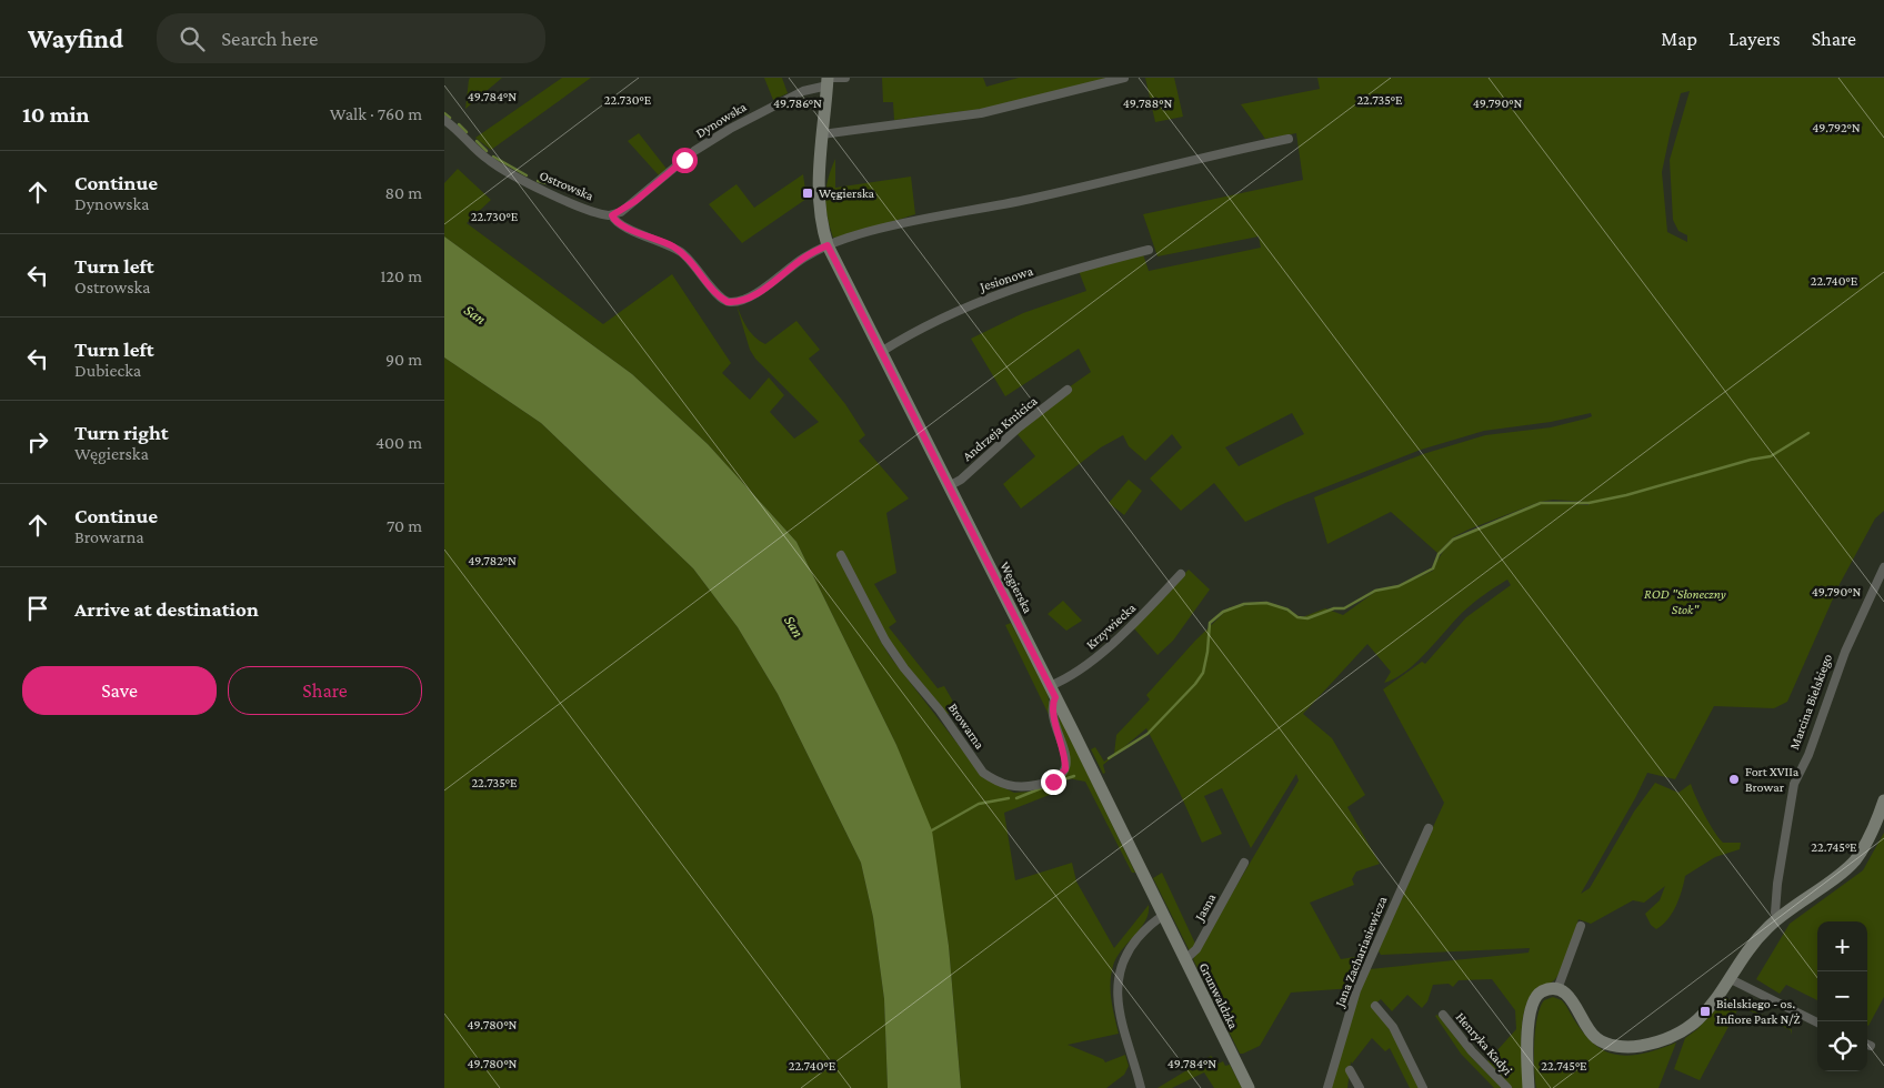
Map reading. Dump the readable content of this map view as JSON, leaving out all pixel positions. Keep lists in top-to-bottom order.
{
  "streets": {
    "main road": ["Węgierska", "Grunwaldzka"],
    "street": [
      "Dynowska",
      "Ostrowska",
      "Jesionowa",
      "Andrzeja Kmicica",
      "Krzywiecka",
      "Marcina Bielskiego",
      "Browarna",
      "Jasna",
      "Jana Zachariasiewicza",
      "Henryka Kadyi"
    ]
  },
  "crossings": [
    ["Dynowska", "Ostrowska"],
    ["Dynowska", "Węgierska"],
    ["Ostrowska", "Węgierska"],
    ["Jesionowa", "Węgierska"],
    ["Andrzeja Kmicica", "Węgierska"],
    ["Węgierska", "Krzywiecka"],
    ["Węgierska", "Browarna"],
    ["Węgierska", "Grunwaldzka"],
    ["Krzywiecka", "Browarna"],
    ["Jasna", "Grunwaldzka"]
  ],
  "water": ["San"],
  "parks": ["ROD \"Słoneczny Stok\""],
  "places": {
    "transit": ["Węgierska", "Bielskiego - os. Infiore Park N/Ż"],
    "other": ["Fort XVIIa Browar"]
  },
  "page": {
    "header": "Wayfind",
    "search": "Search here",
    "nav": ["Map", "Layers", "Share"],
    "heading": ["10 min", "Walk · 760 m"],
    "list": [
      ["Continue", "Dynowska", "80 m"],
      ["Turn left", "Ostrowska", "120 m"],
      ["Turn left", "Dubiecka", "90 m"],
      ["Turn right", "Węgierska", "400 m"],
      ["Continue", "Browarna", "70 m"],
      "Arrive at destination"
    ],
    "buttons": ["Save", "Share"],
    "map_buttons": ["+", "−"]
  },
  "coordinates": [
    "49.784°N",
    "22.730°E",
    "22.735°E",
    "49.786°N",
    "49.788°N",
    "49.790°N",
    "49.792°N",
    "22.740°E",
    "49.782°N",
    "22.745°E",
    "49.780°N"
  ]
}
